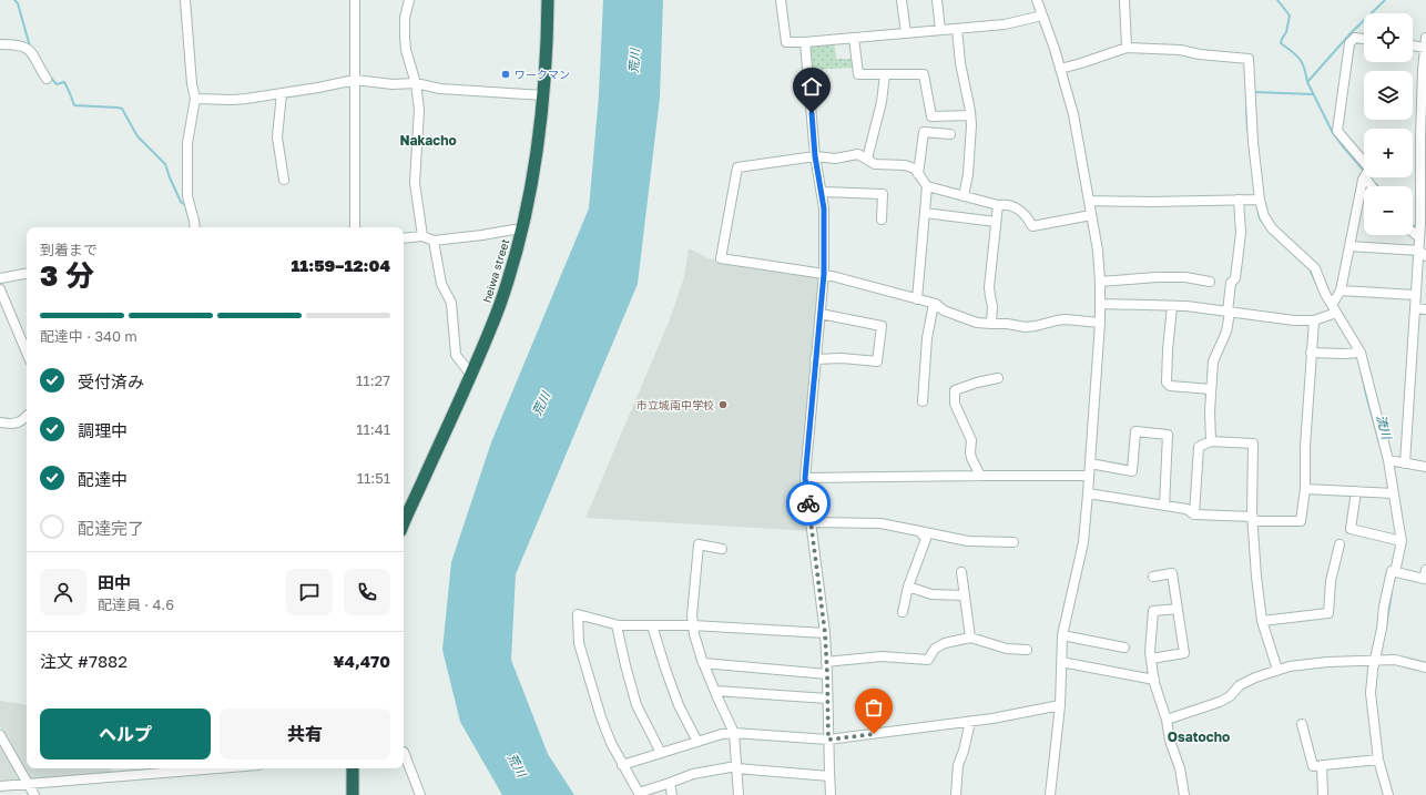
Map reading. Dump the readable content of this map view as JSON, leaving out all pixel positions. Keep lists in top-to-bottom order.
{
  "streets": {
    "highway": ["heiwa street"]
  },
  "districts": ["Nakacho", "Osatocho"],
  "water": ["荒川", "流川"],
  "places": ["ワークマン", "市立城南中学校"],
  "page": {
    "map_buttons": ["+", "−"],
    "heading": ["3 分", "到着まで", "11:59–12:04"],
    "panel": [
      "田中",
      "配達員 · 4.6",
      "注文 #7882",
      "¥4,470"
    ],
    "bar": "配達中 · 340 m",
    "list": [
      ["受付済み", "11:27"],
      ["調理中", "11:41"],
      ["配達中", "11:51"],
      "配達完了"
    ],
    "buttons": ["ヘルプ", "共有"]
  }
}
